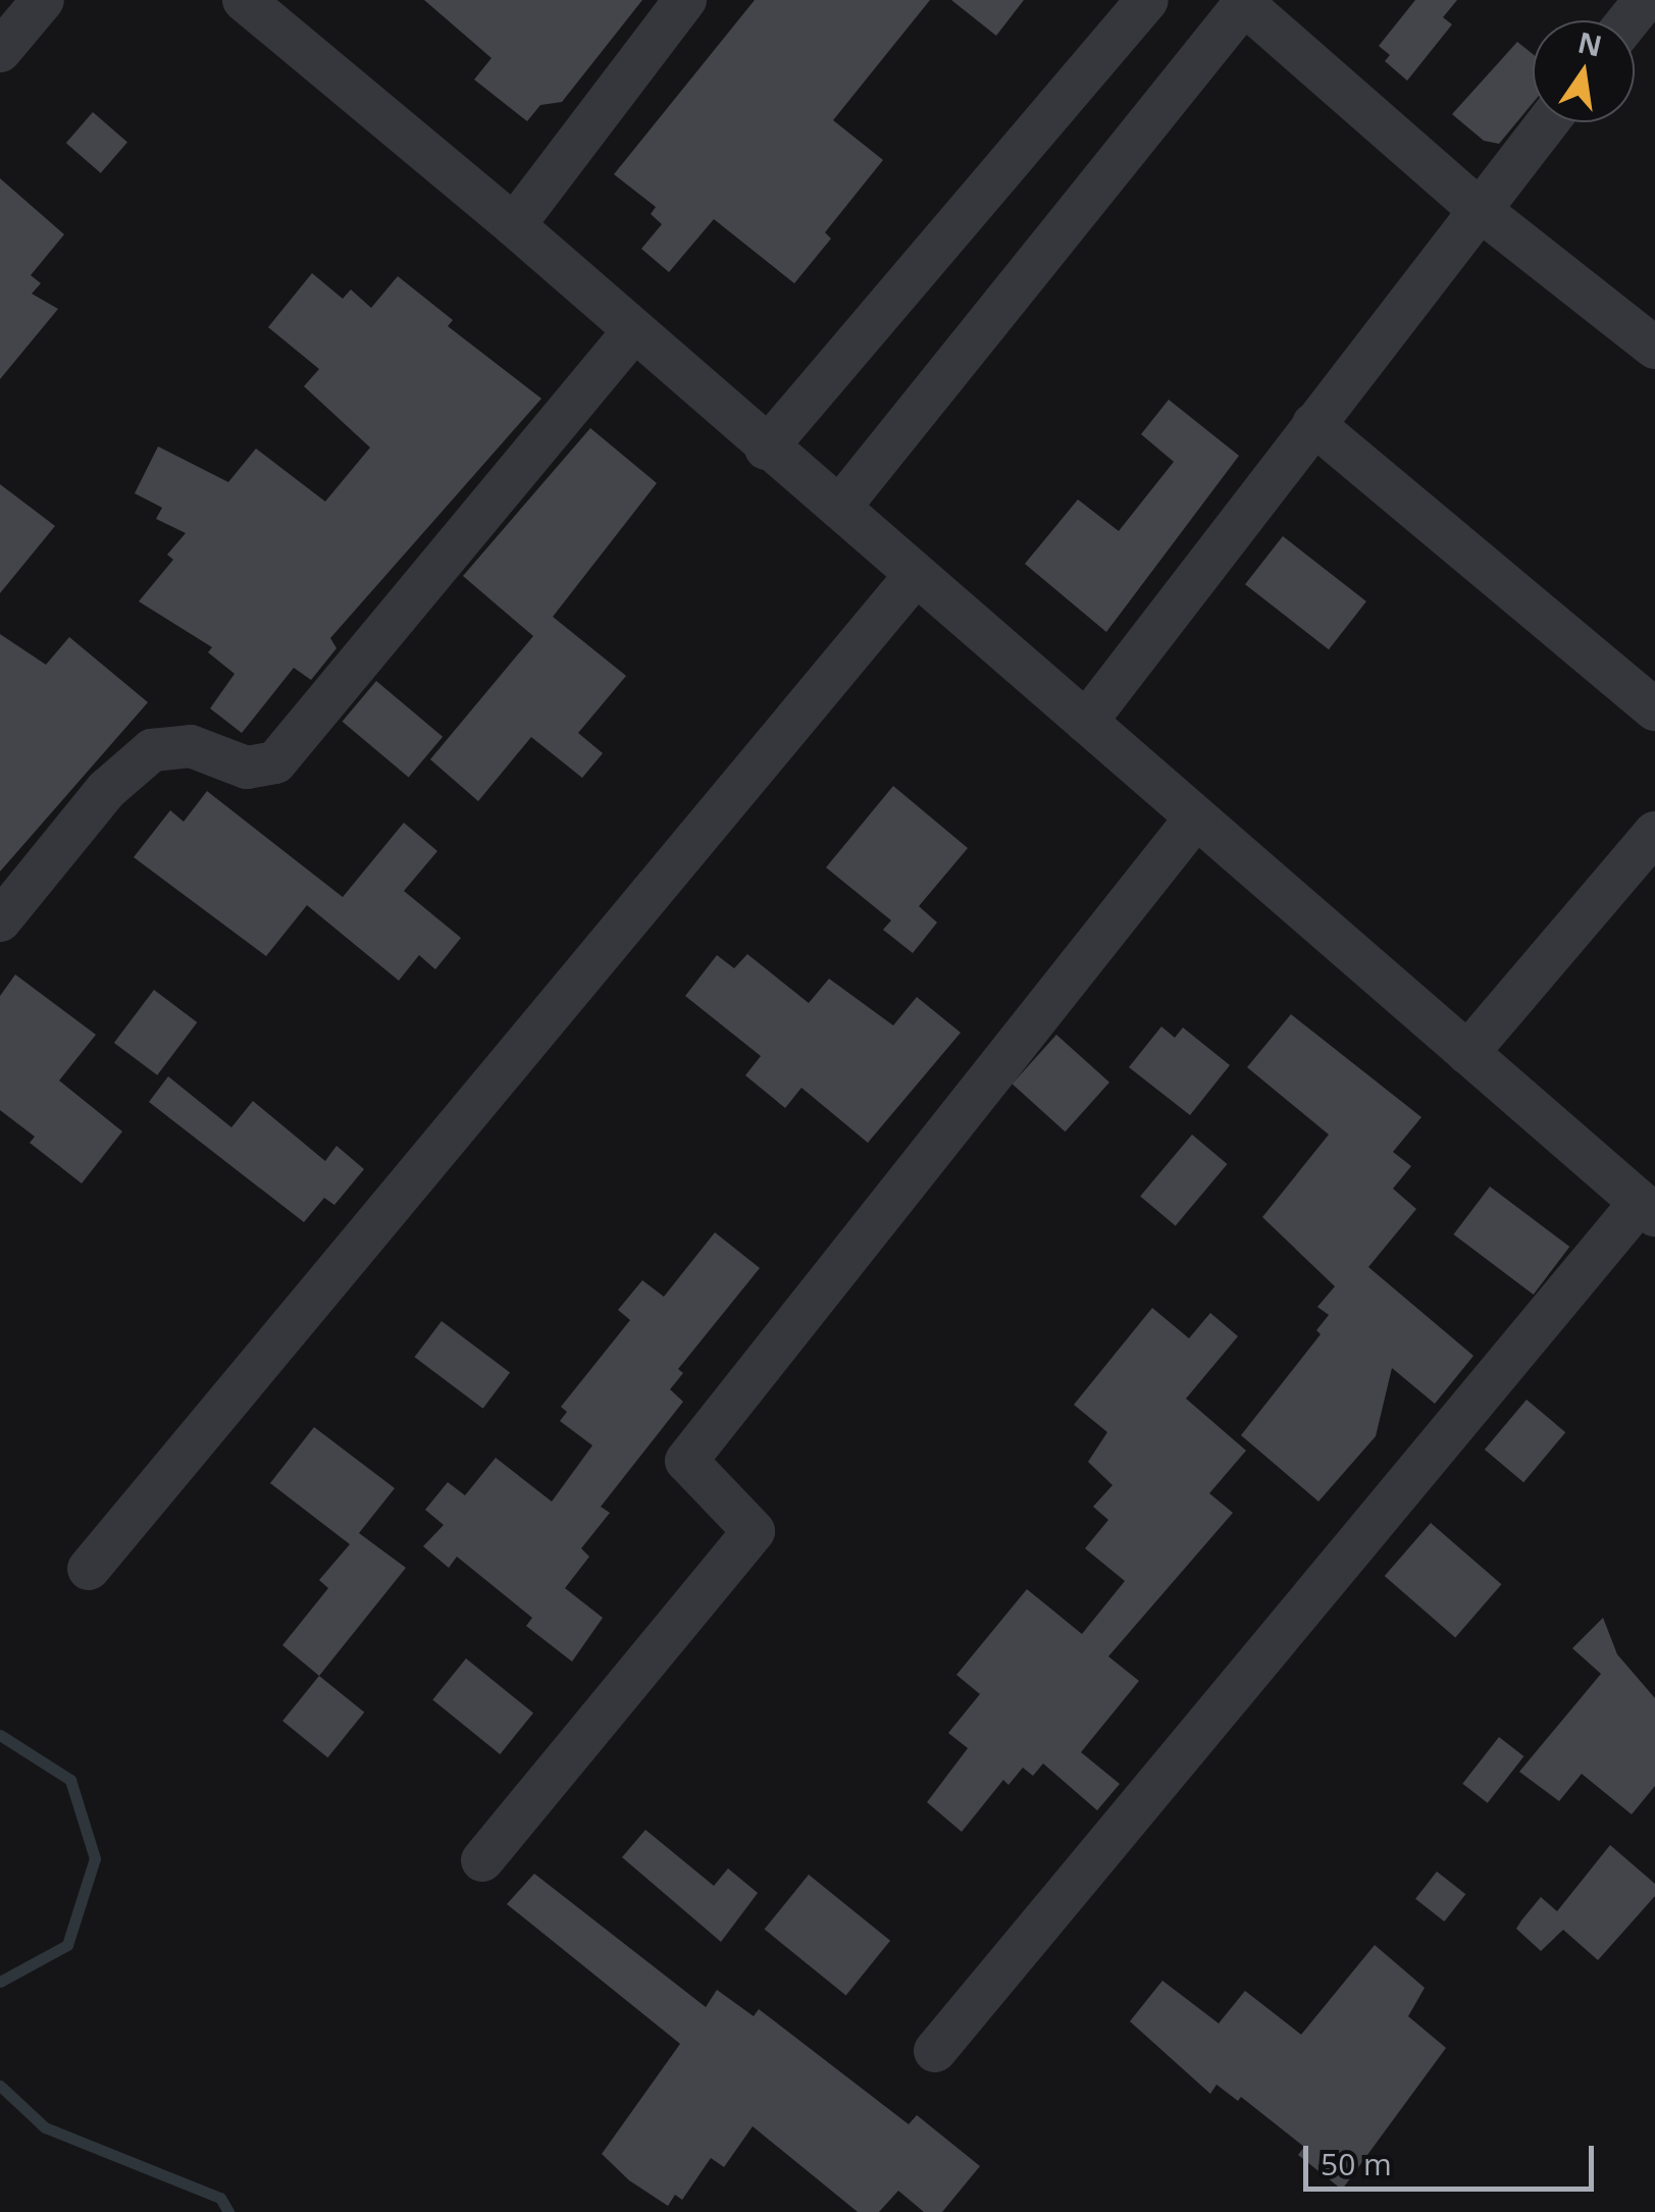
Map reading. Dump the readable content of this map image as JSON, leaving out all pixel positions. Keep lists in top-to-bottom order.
{
  "scale_bar": "50 m",
  "north": "top"
}
